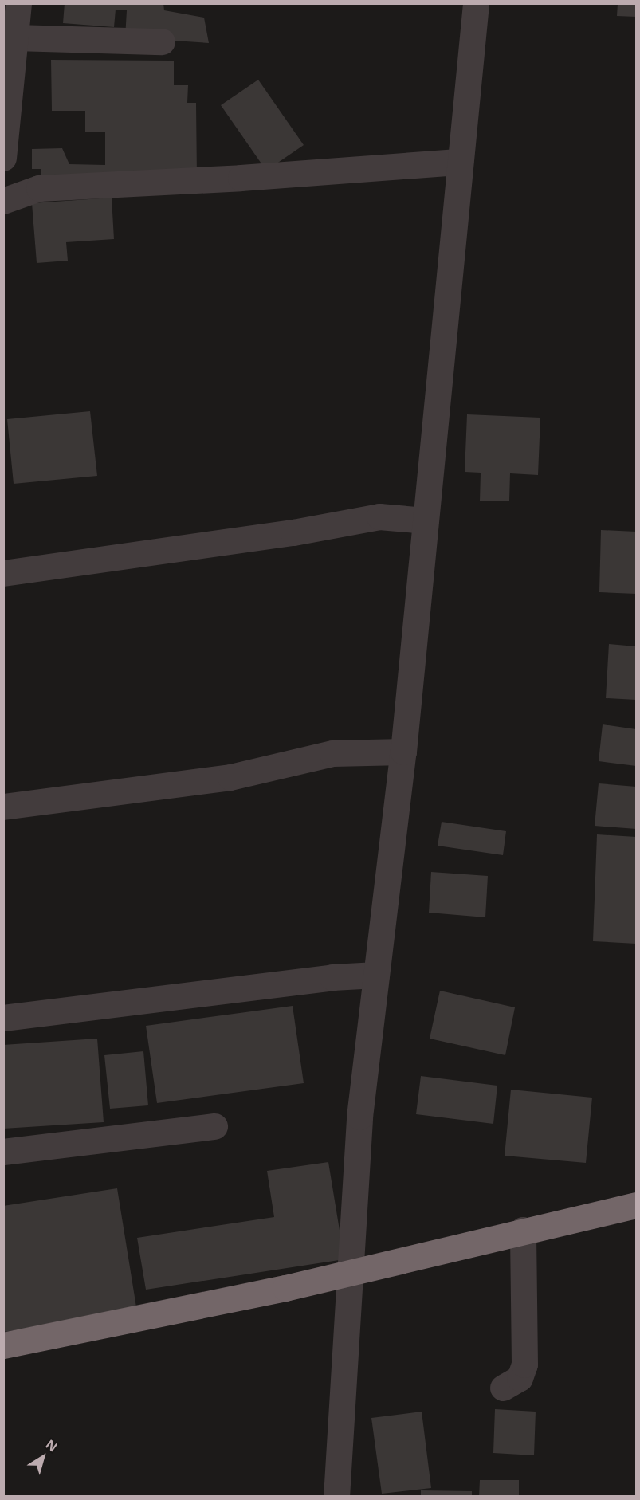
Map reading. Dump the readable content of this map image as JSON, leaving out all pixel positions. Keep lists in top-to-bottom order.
{
  "north": "top right"
}
